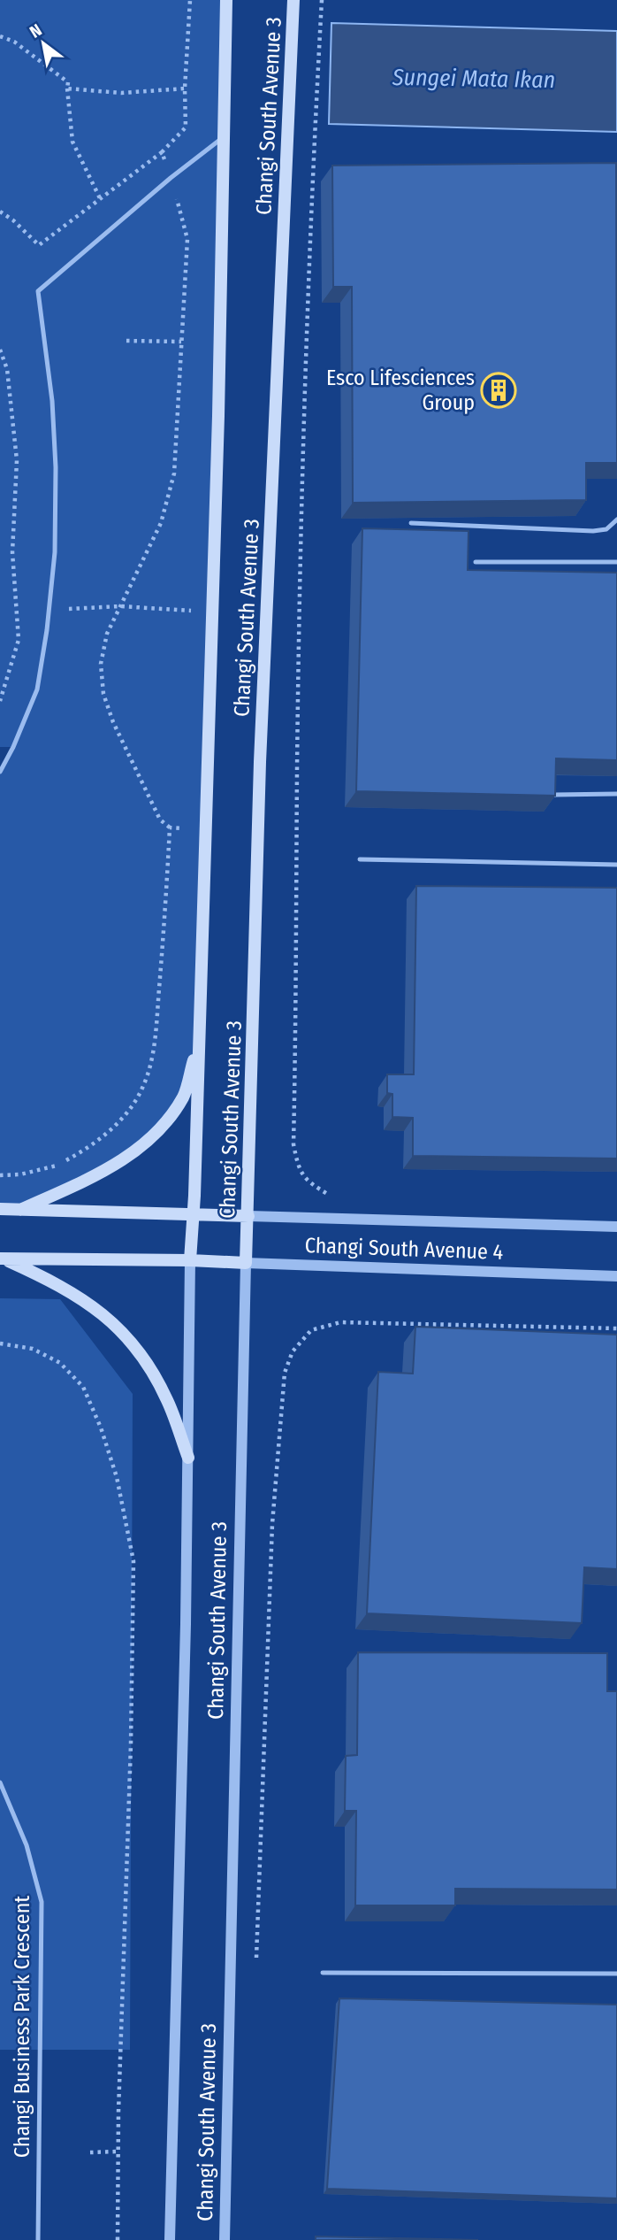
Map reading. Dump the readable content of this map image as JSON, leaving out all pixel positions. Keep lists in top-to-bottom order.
{
  "streets": {
    "main road": ["Changi South Avenue 3", "Changi South Avenue 4"],
    "lane": ["Changi Business Park Crescent"]
  },
  "crossings": [
    ["Changi South Avenue 3", "Changi South Avenue 4"]
  ],
  "water": ["Sungei Mata Ikan"],
  "places": {
    "building": ["Esco Lifesciences Group"]
  },
  "north": "top left"
}
